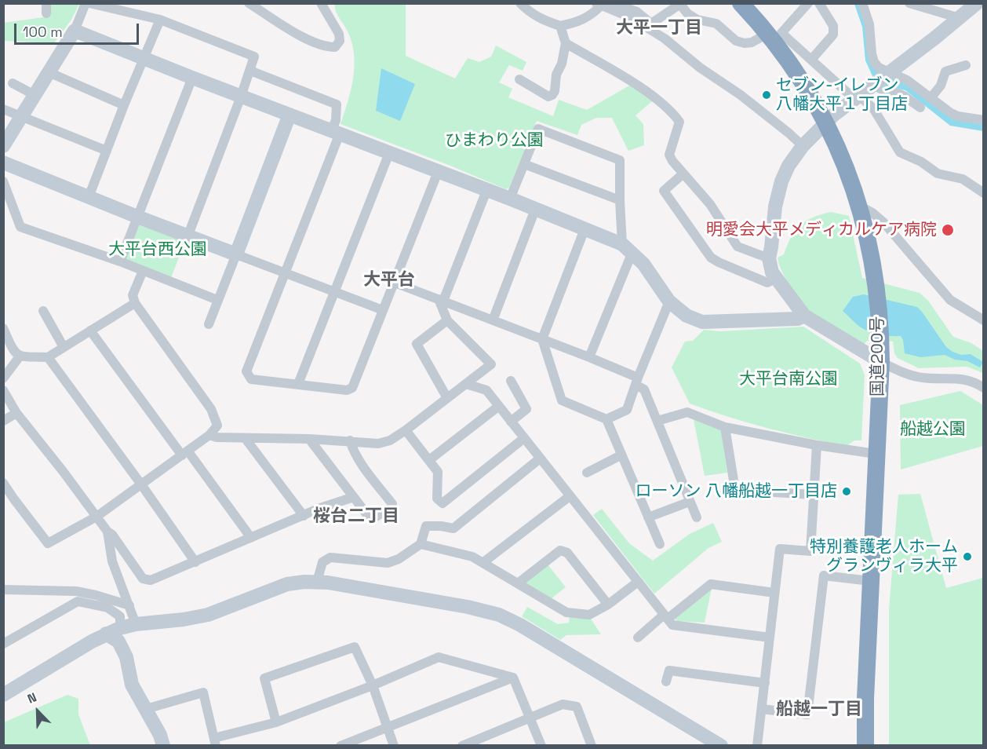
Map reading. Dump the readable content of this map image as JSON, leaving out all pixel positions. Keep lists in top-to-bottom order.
{
  "streets": {
    "highway": ["国道200号"]
  },
  "districts": [
    "大平一丁目",
    "大平台",
    "桜台二丁目",
    "船越一丁目"
  ],
  "parks": [
    "ひまわり公園",
    "大平台西公園",
    "大平台南公園",
    "船越公園"
  ],
  "places": [
    "セブン-イレブン 八幡大平１丁目店",
    "明愛会大平メディカルケア病院",
    "ローソン 八幡船越一丁目店",
    "特別養護老人ホーム グランヴィラ大平"
  ],
  "scale_bar": "100 m",
  "north": "top left"
}
